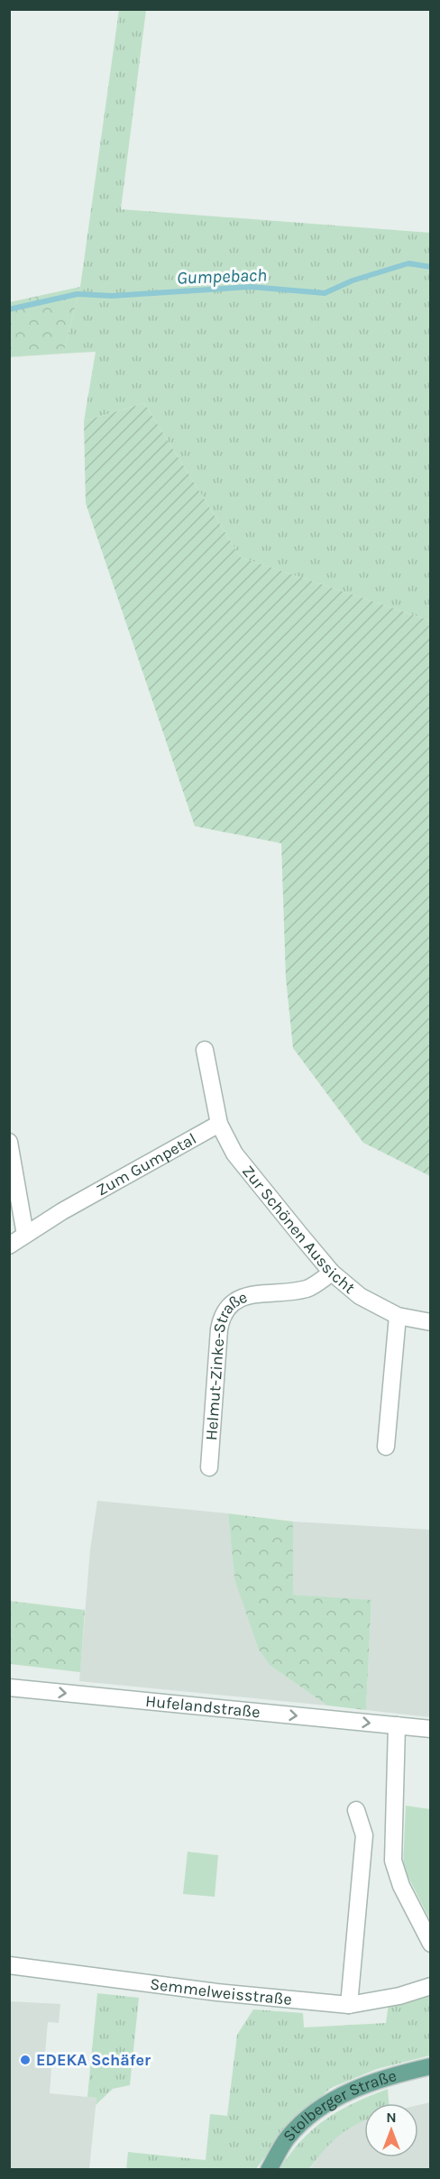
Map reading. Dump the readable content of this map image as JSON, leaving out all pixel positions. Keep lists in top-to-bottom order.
{
  "streets": {
    "main road": ["Stolberger Straße"],
    "street": [
      "Zum Gumpetal",
      "Zur Schönen Aussicht",
      "Helmut-Zinke-Straße",
      "Hufelandstraße",
      "Semmelweisstraße"
    ]
  },
  "crossings": [
    ["Zum Gumpetal", "Zur Schönen Aussicht"],
    ["Zur Schönen Aussicht", "Helmut-Zinke-Straße"]
  ],
  "one_way": ["Hufelandstraße"],
  "water": ["Gumpebach"],
  "places": ["EDEKA Schäfer"],
  "north": "top"
}
